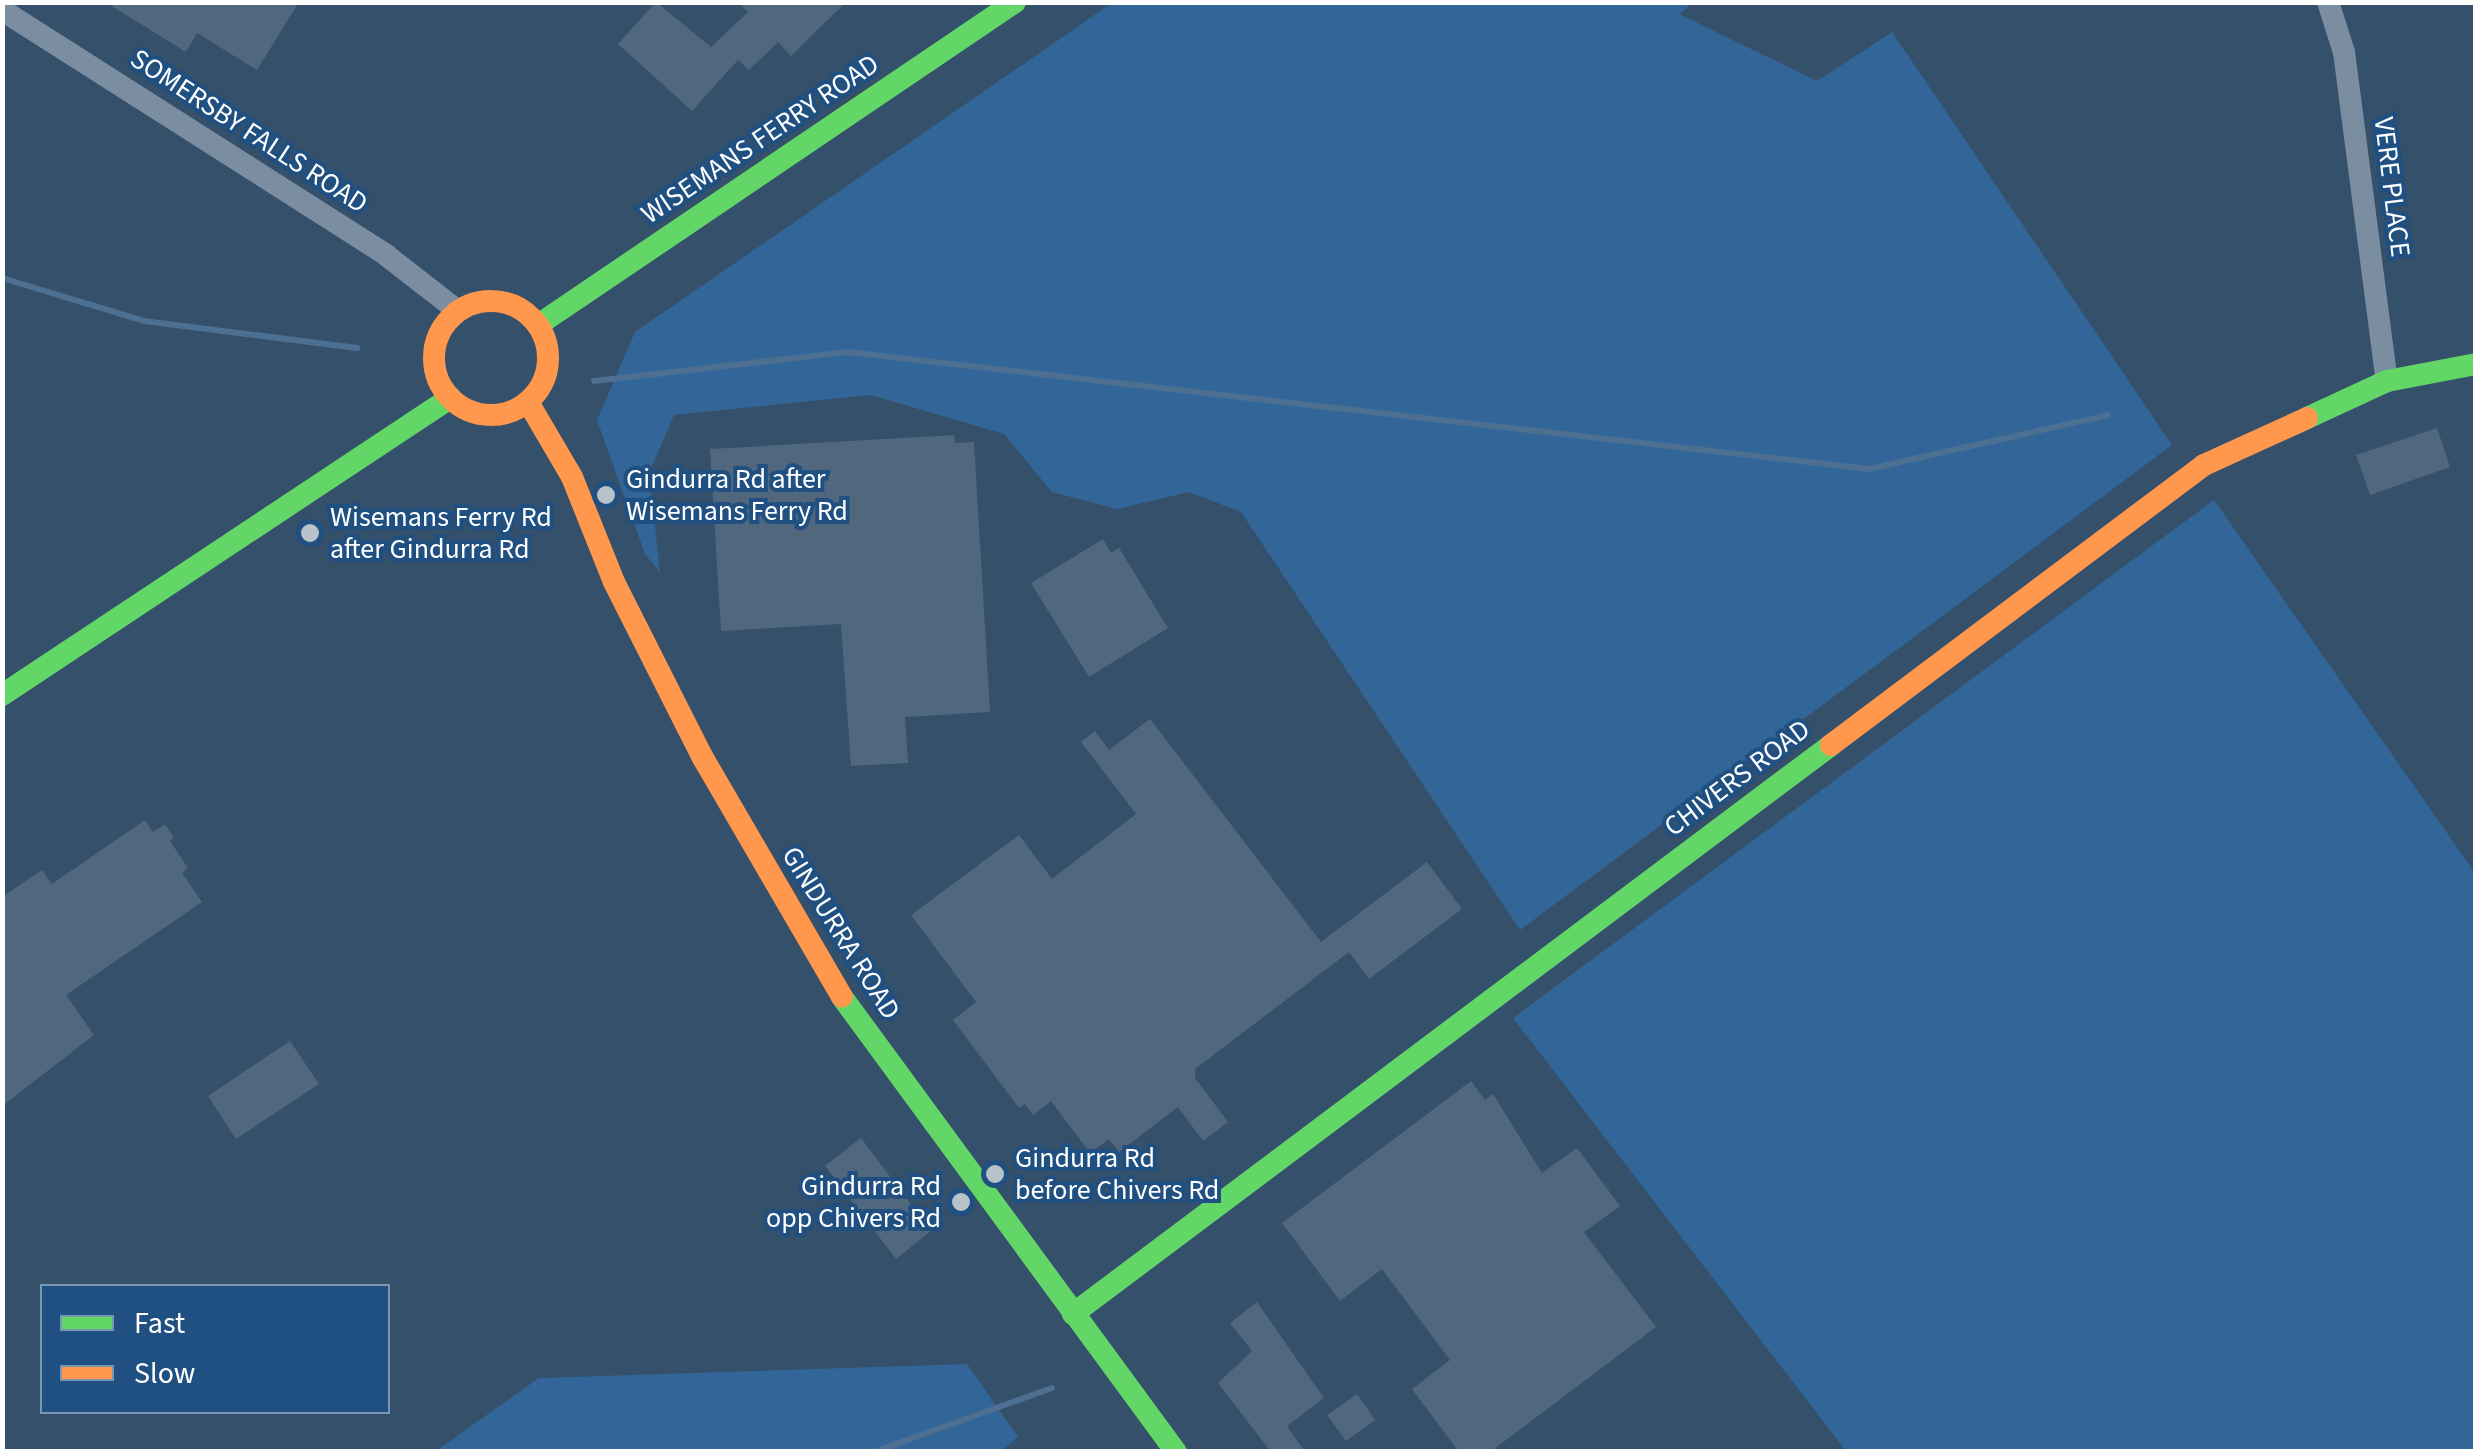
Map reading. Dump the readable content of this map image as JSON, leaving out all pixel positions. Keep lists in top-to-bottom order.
{
  "streets": {
    "street": [
      "SOMERSBY FALLS ROAD",
      "WISEMANS FERRY ROAD",
      "VERE PLACE",
      "CHIVERS ROAD",
      "GINDURRA ROAD"
    ]
  },
  "crossings": [
    ["SOMERSBY FALLS ROAD", "WISEMANS FERRY ROAD"],
    ["SOMERSBY FALLS ROAD", "GINDURRA ROAD"],
    ["WISEMANS FERRY ROAD", "GINDURRA ROAD"],
    ["VERE PLACE", "CHIVERS ROAD"],
    ["CHIVERS ROAD", "GINDURRA ROAD"]
  ],
  "places": [
    "Gindurra Rd after Wisemans Ferry Rd",
    "Wisemans Ferry Rd after Gindurra Rd",
    "Gindurra Rd before Chivers Rd",
    "Gindurra Rd opp Chivers Rd"
  ],
  "legend": ["Fast", "Slow"]
}
